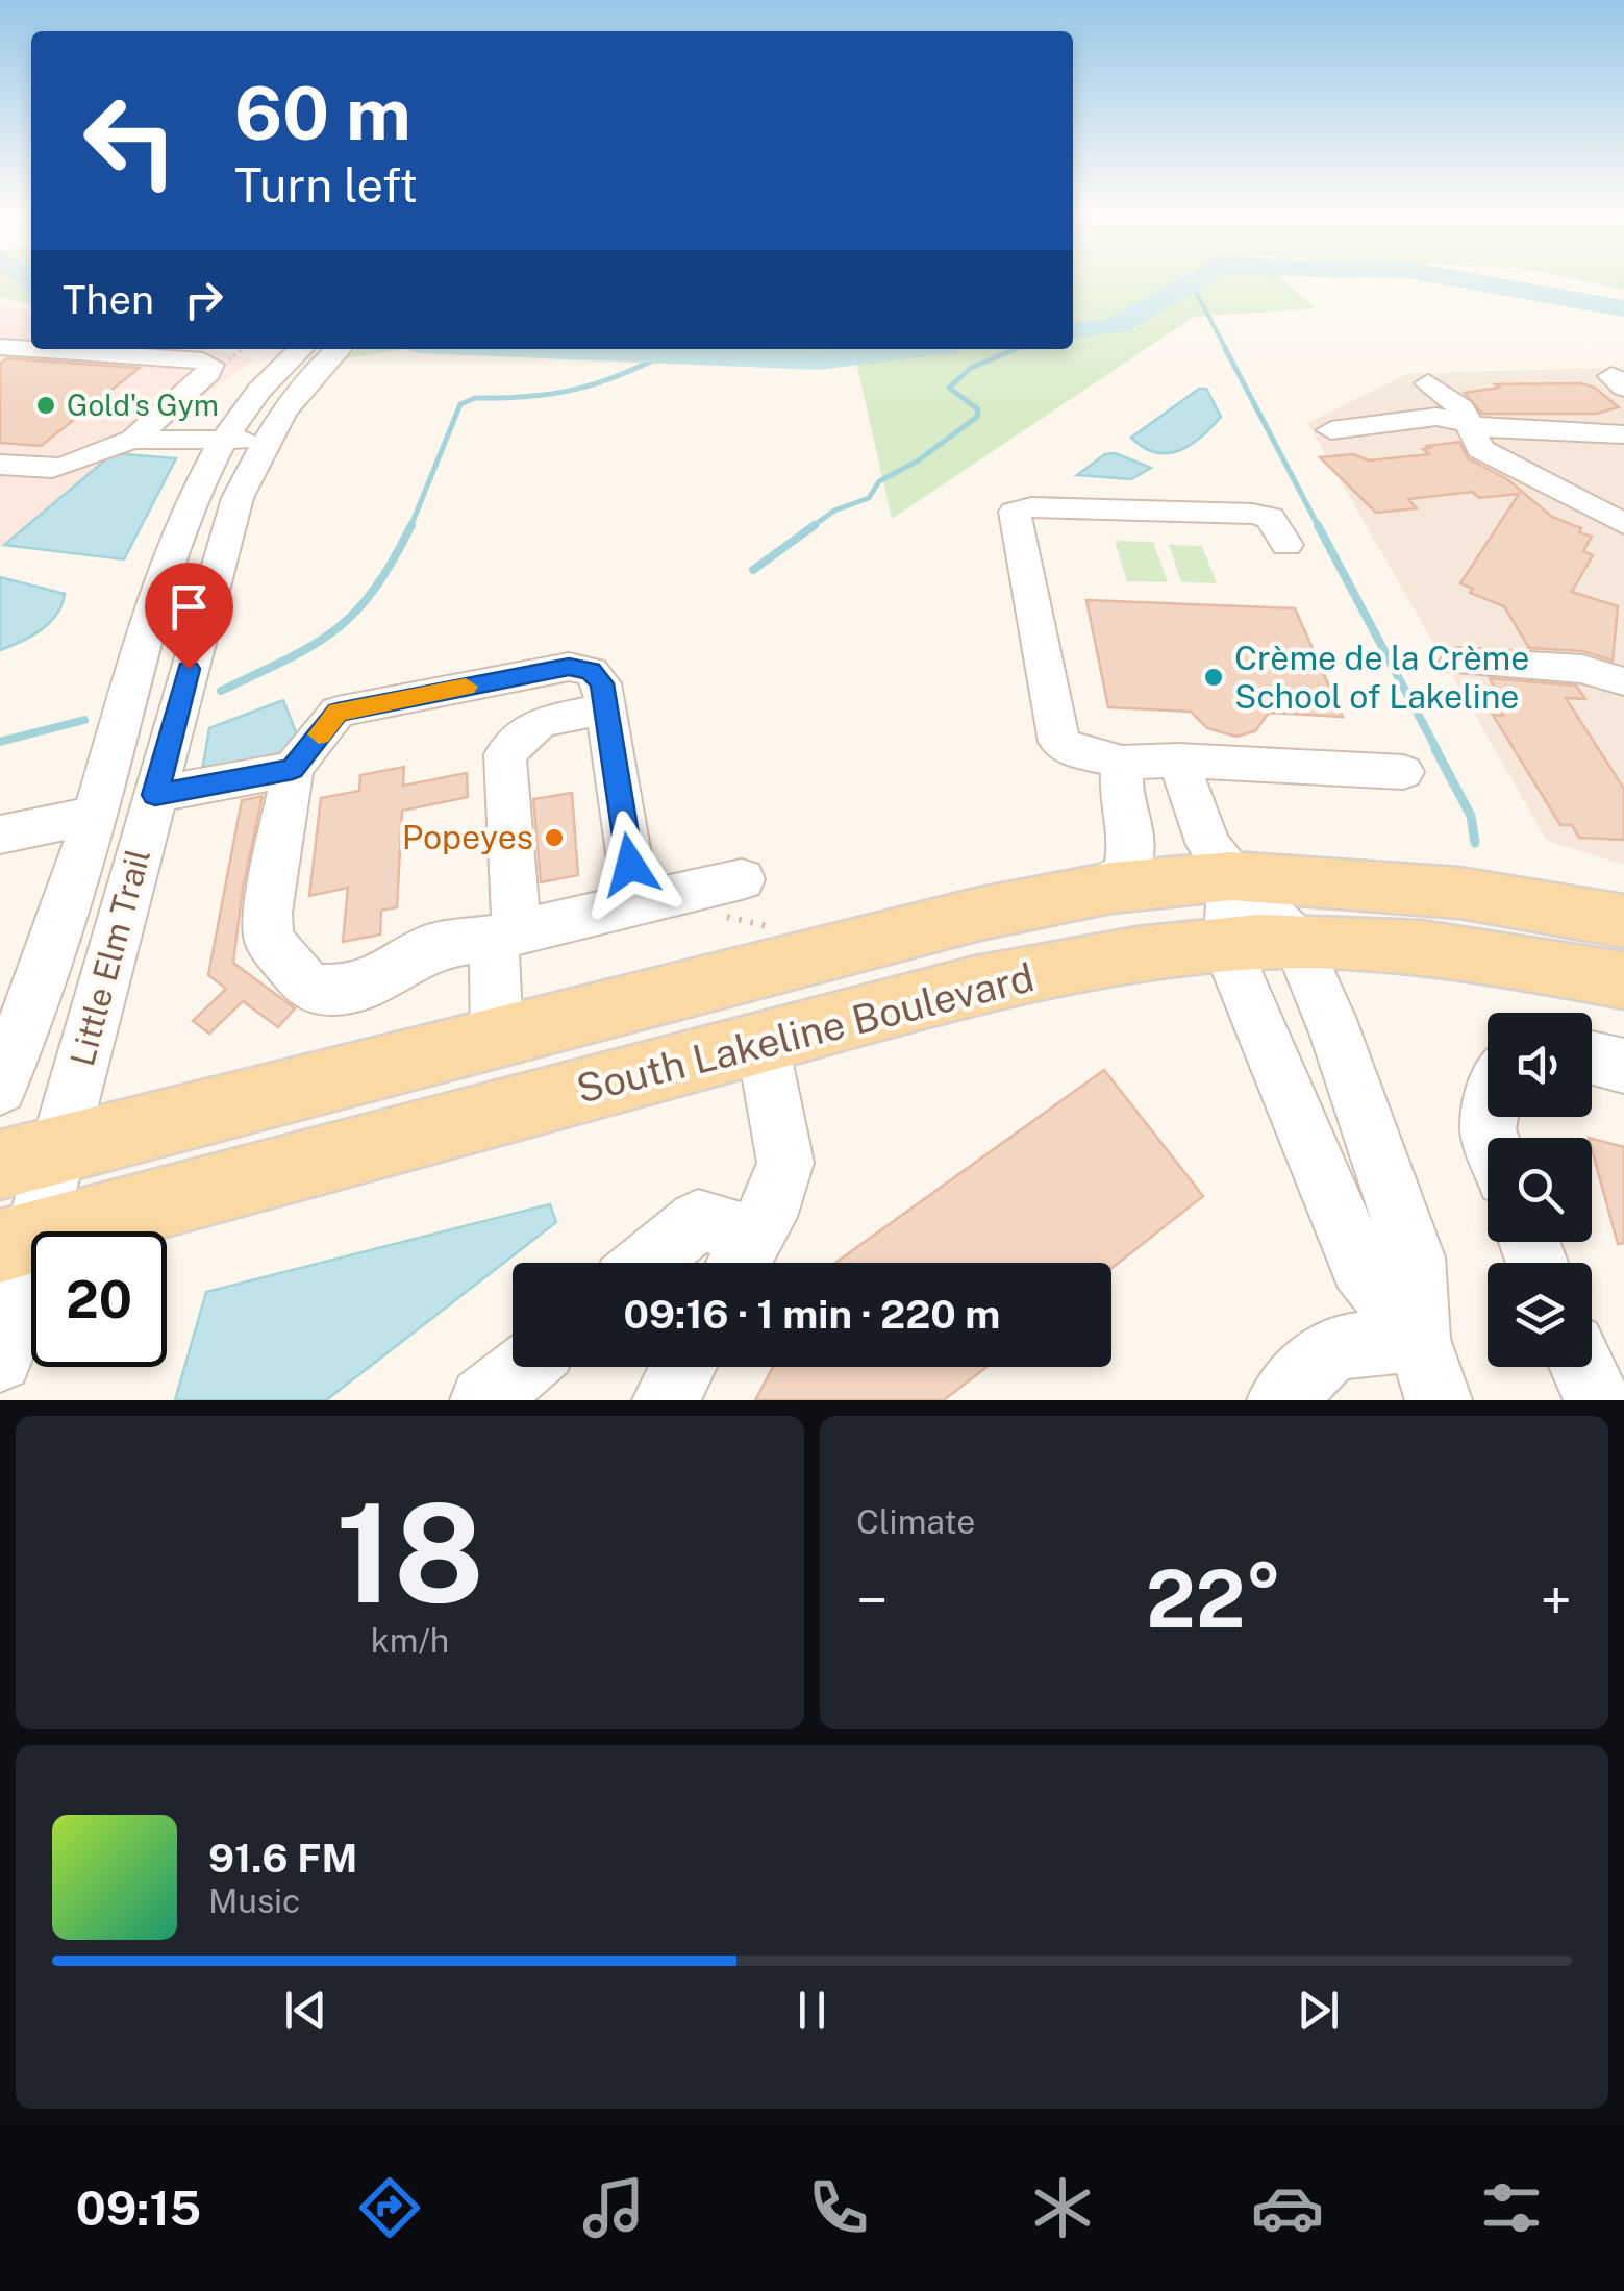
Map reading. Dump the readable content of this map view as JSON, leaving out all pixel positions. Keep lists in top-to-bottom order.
{
  "streets": {
    "main road": ["South Lakeline Boulevard"],
    "street": ["Little Elm Trail"]
  },
  "crossings": [
    ["Little Elm Trail", "South Lakeline Boulevard"]
  ],
  "places": ["Gold's Gym", "Crème de la Crème School of Lakeline", "Popeyes"],
  "page": {
    "turn": ["60 m", "Turn left"],
    "then": "Then",
    "limit": "20",
    "trip": "09:16 · 1 min · 220 m",
    "tile": [
      ["18", "km/h"],
      "Climate"
    ],
    "heat": ["−", "22°", "+"],
    "song": ["91.6 FM", "Music"],
    "tabs": "09:15"
  }
}
